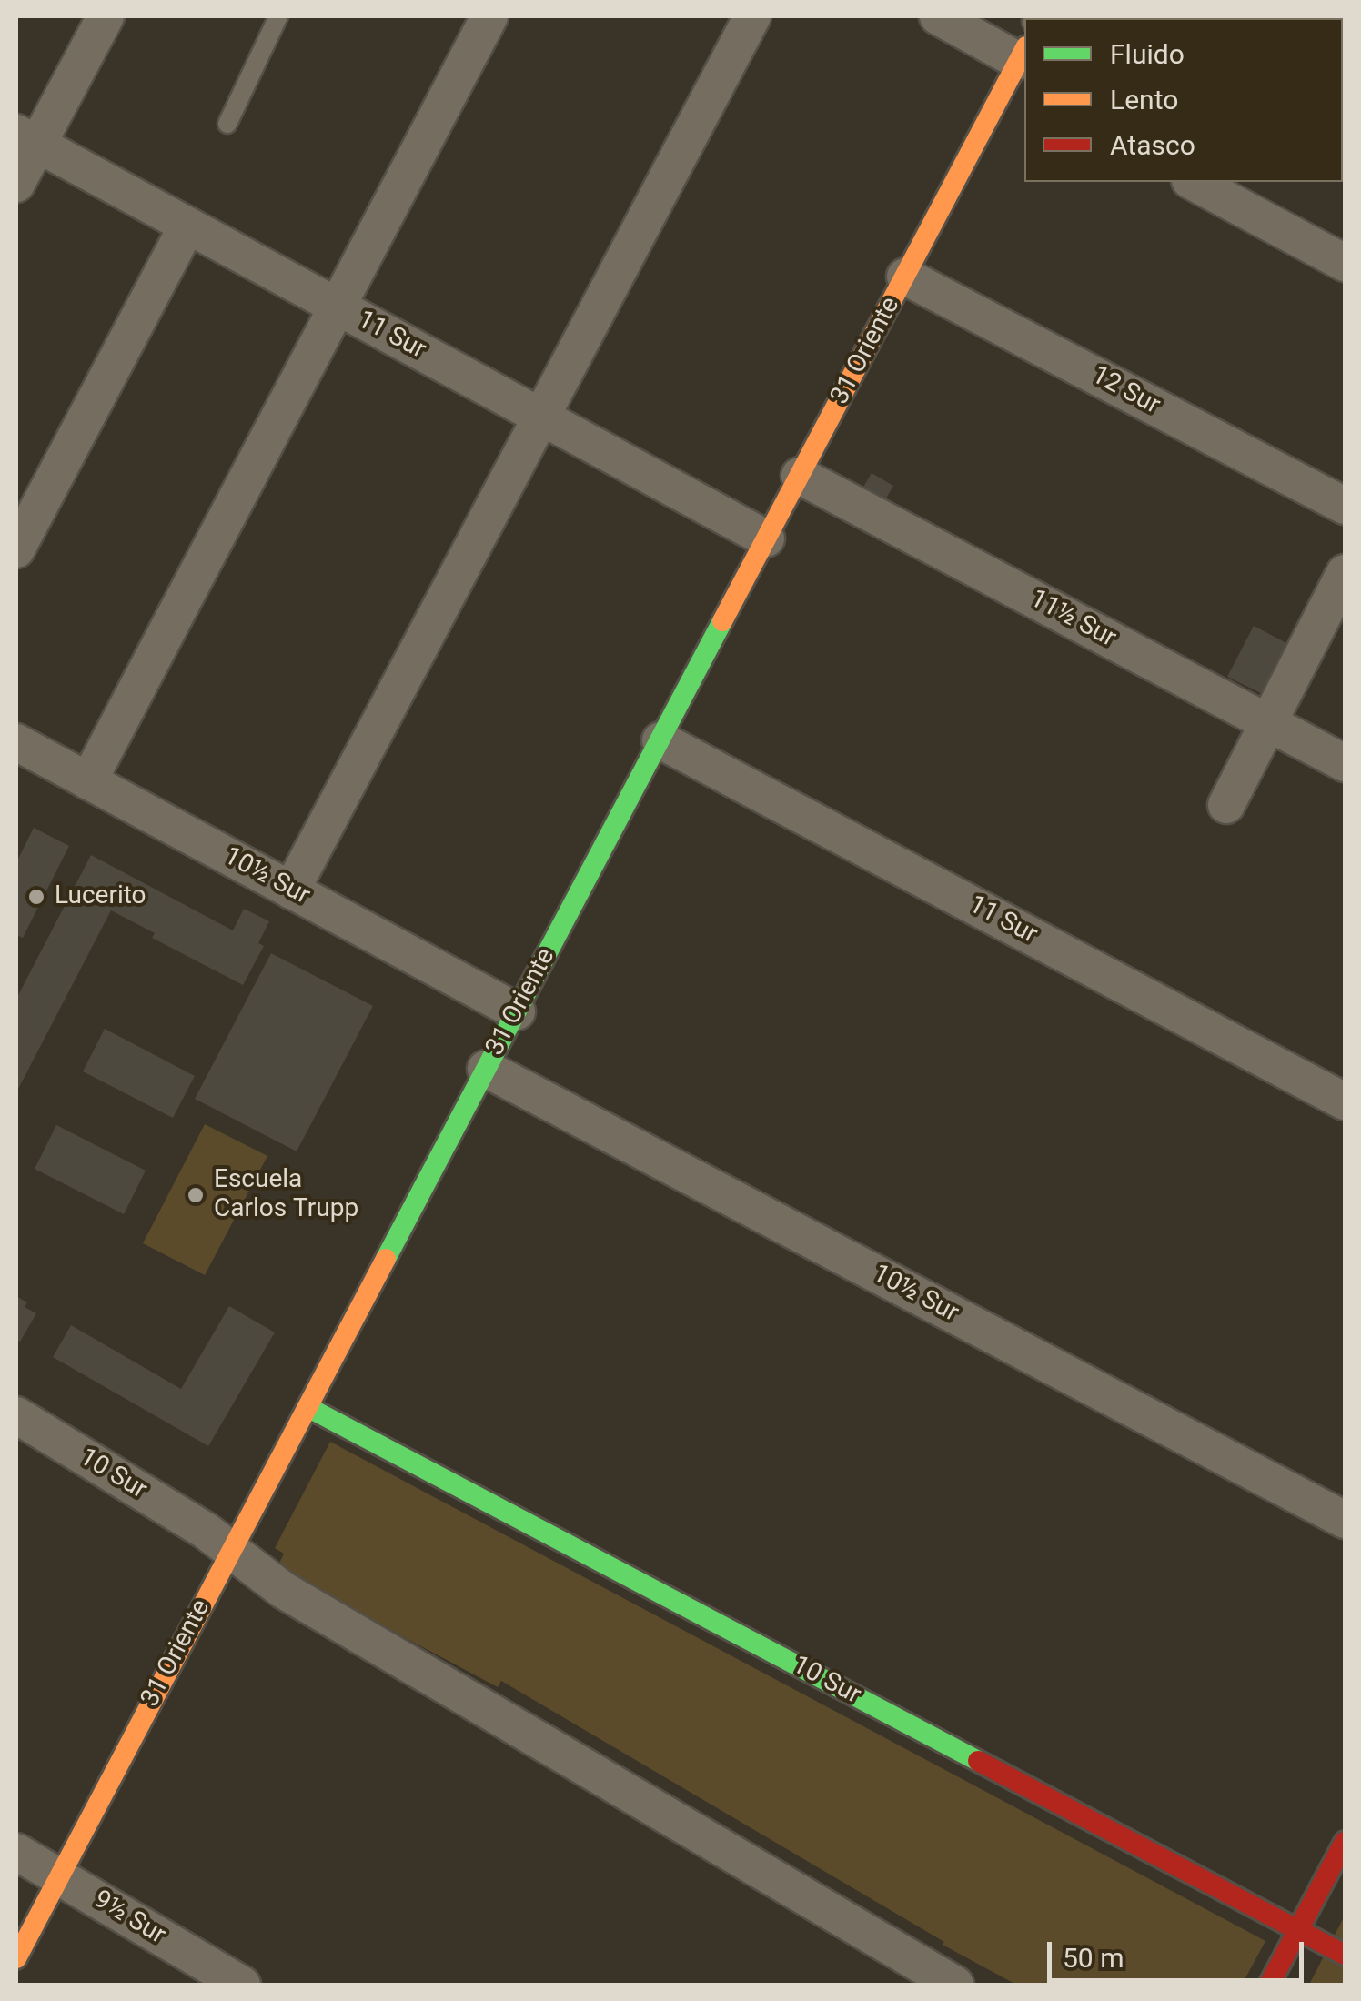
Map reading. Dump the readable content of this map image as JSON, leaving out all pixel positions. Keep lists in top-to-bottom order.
{
  "streets": {
    "street": [
      "11 Sur",
      "31 Oriente",
      "12 Sur",
      "11½ Sur",
      "10½ Sur",
      "10 Sur",
      "9½ Sur"
    ]
  },
  "crossings": [
    ["11 Sur", "31 Oriente"],
    ["31 Oriente", "12 Sur"],
    ["31 Oriente", "11½ Sur"],
    ["31 Oriente", "10½ Sur"],
    ["31 Oriente", "10 Sur"],
    ["31 Oriente", "9½ Sur"]
  ],
  "places": ["Lucerito", "Escuela Carlos Trupp"],
  "legend": ["Fluido", "Lento", "Atasco"],
  "scale_bar": "50 m"
}
